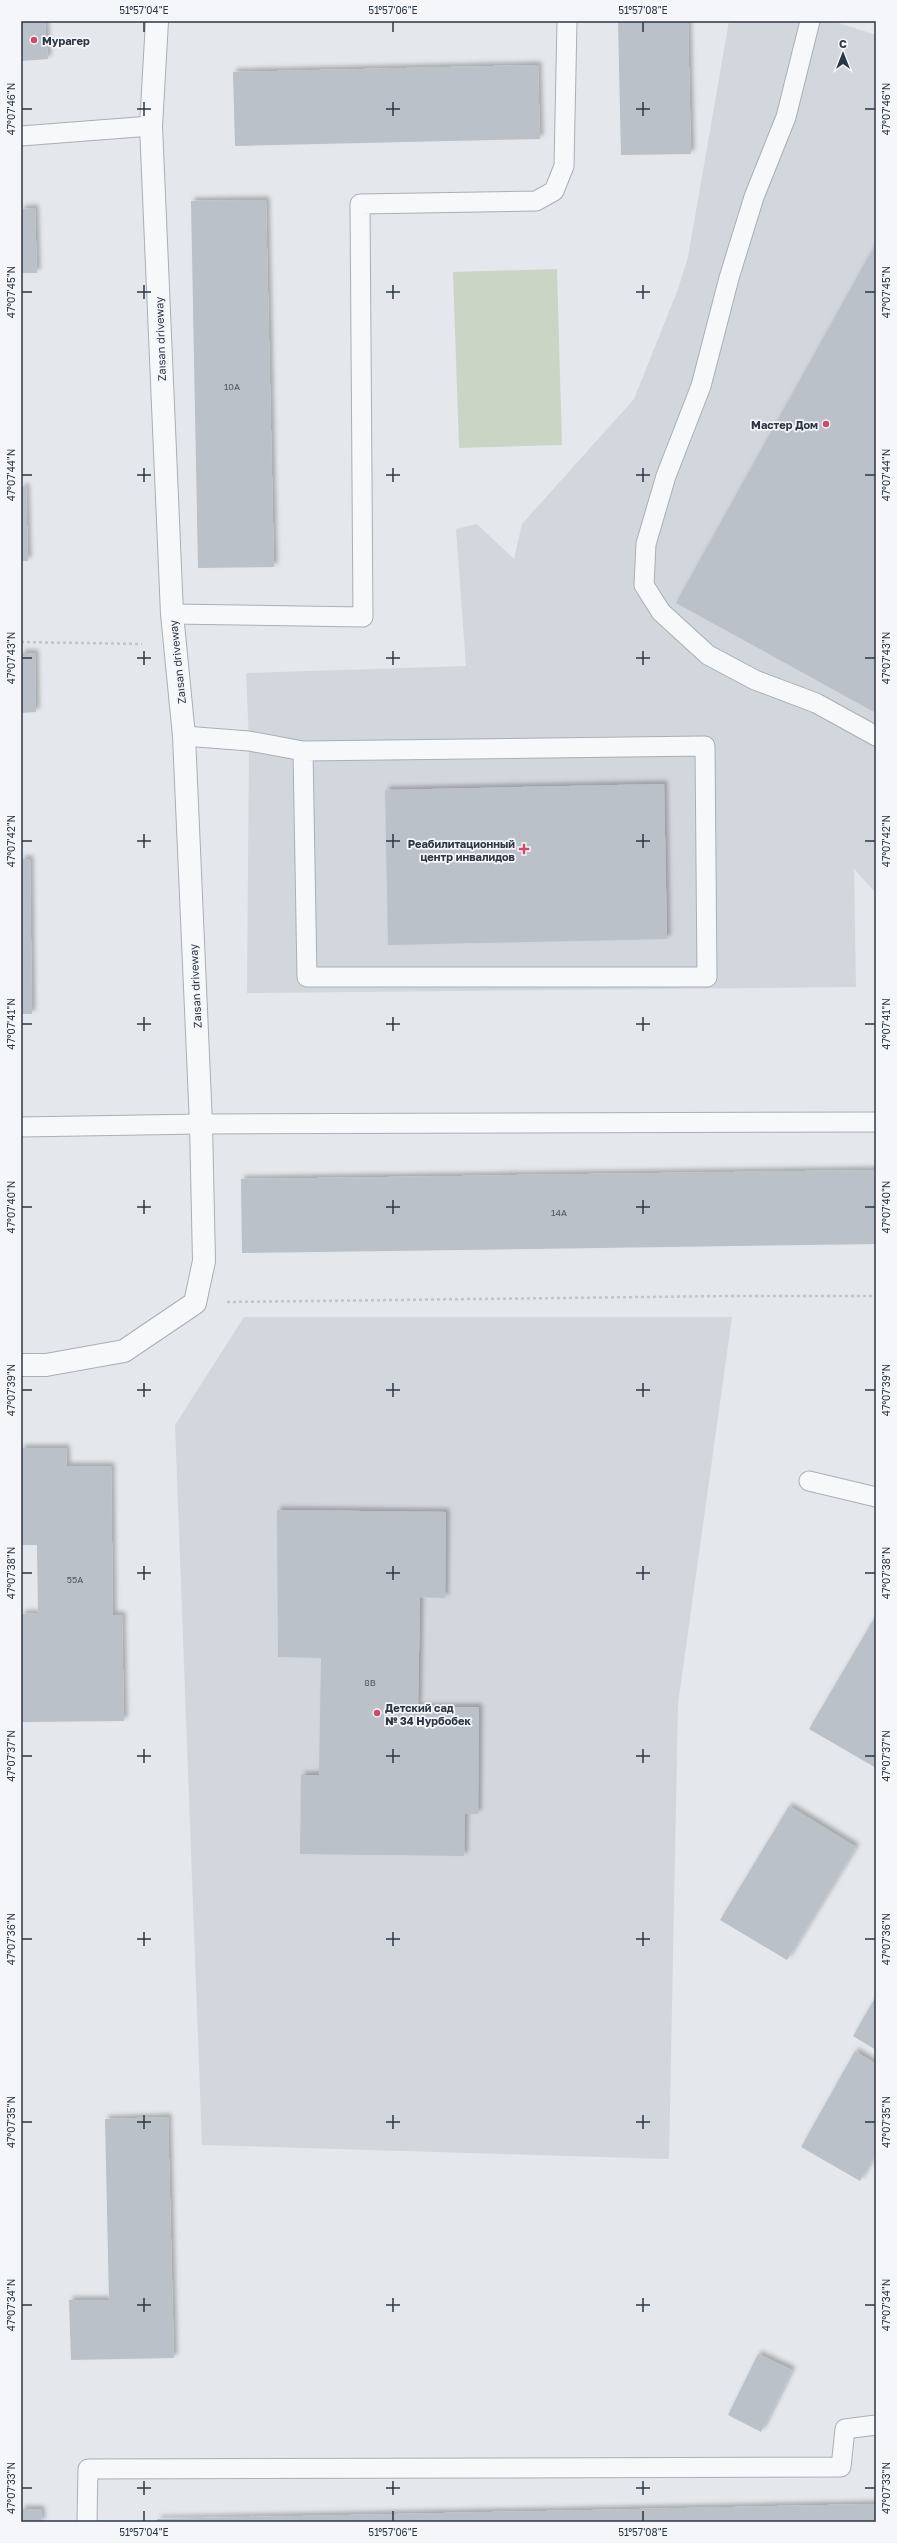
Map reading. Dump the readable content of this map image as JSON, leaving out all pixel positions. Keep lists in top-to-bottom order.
{
  "streets": {
    "street": ["Zaısan driveway"]
  },
  "places": {
    "other": ["Мурагер", "Мастер Дом", "Детский сад № 34 Нурбобек"],
    "health": ["Реабилитационный центр инвалидов"]
  },
  "house_numbers": [
    "10А",
    "14А",
    "55А",
    "8В"
  ],
  "north": "top",
  "coordinates": [
    "51°57'04\"E",
    "51°57'06\"E",
    "51°57'08\"E",
    "47°07'46\"N",
    "47°07'45\"N",
    "47°07'44\"N",
    "47°07'43\"N",
    "47°07'42\"N",
    "47°07'41\"N",
    "47°07'40\"N",
    "47°07'39\"N",
    "47°07'38\"N",
    "47°07'37\"N",
    "47°07'36\"N",
    "47°07'35\"N",
    "47°07'34\"N",
    "47°07'33\"N"
  ]
}
